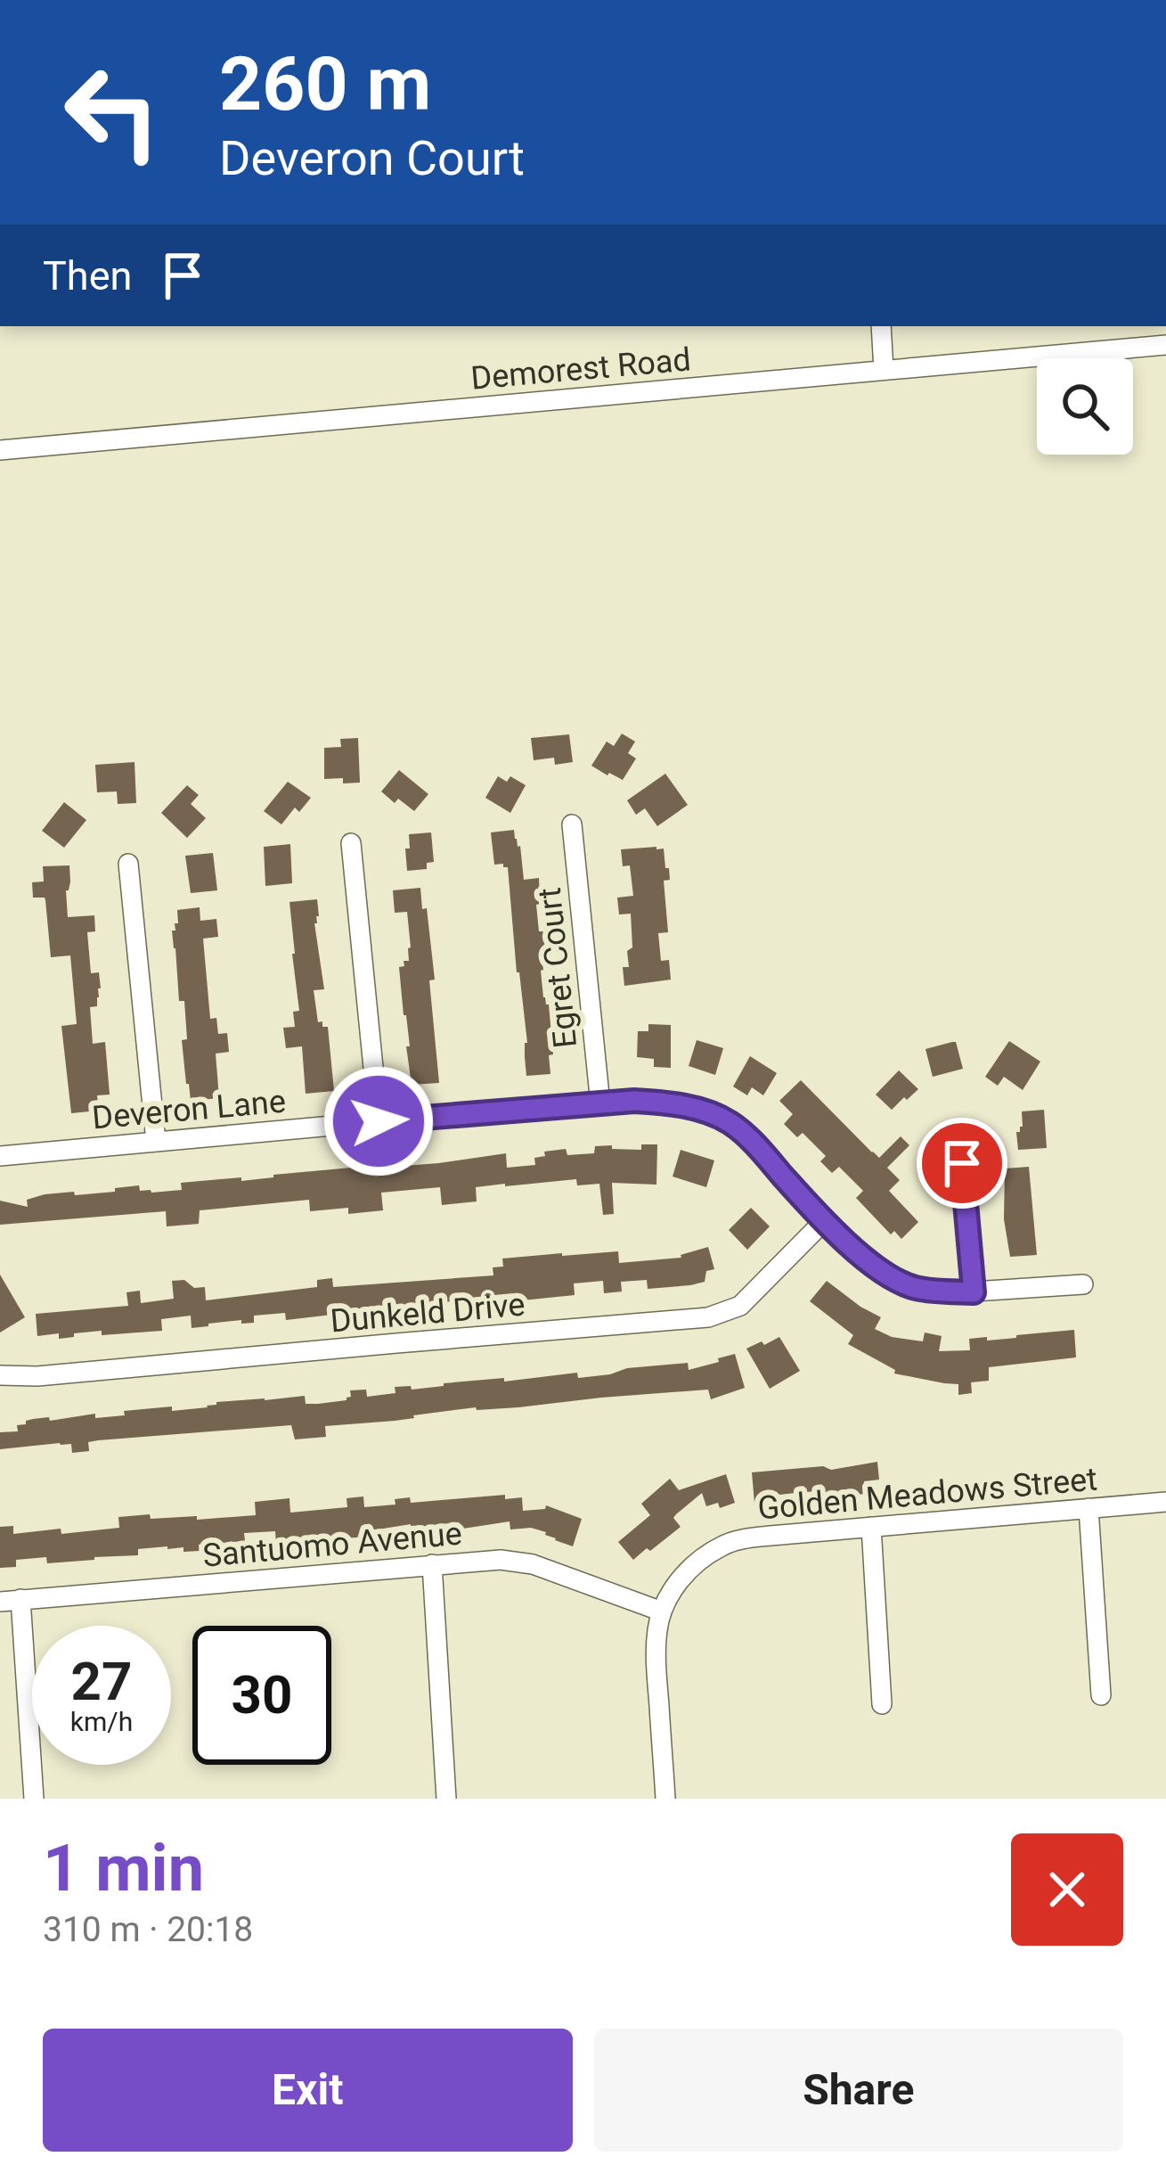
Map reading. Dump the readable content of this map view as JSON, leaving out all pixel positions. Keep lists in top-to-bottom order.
{
  "streets": {
    "street": [
      "Demorest Road",
      "Egret Court",
      "Deveron Lane",
      "Dunkeld Drive",
      "Golden Meadows Street",
      "Santuomo Avenue"
    ]
  },
  "crossings": [
    ["Egret Court", "Deveron Lane"],
    ["Deveron Lane", "Dunkeld Drive"],
    ["Golden Meadows Street", "Santuomo Avenue"]
  ],
  "page": {
    "turn": ["260 m", "Deveron Court"],
    "then": "Then",
    "speed": "27 km/h",
    "limit": "30",
    "heading": ["1 min", "310 m · 20:18"],
    "buttons": ["Exit", "Share"]
  }
}
